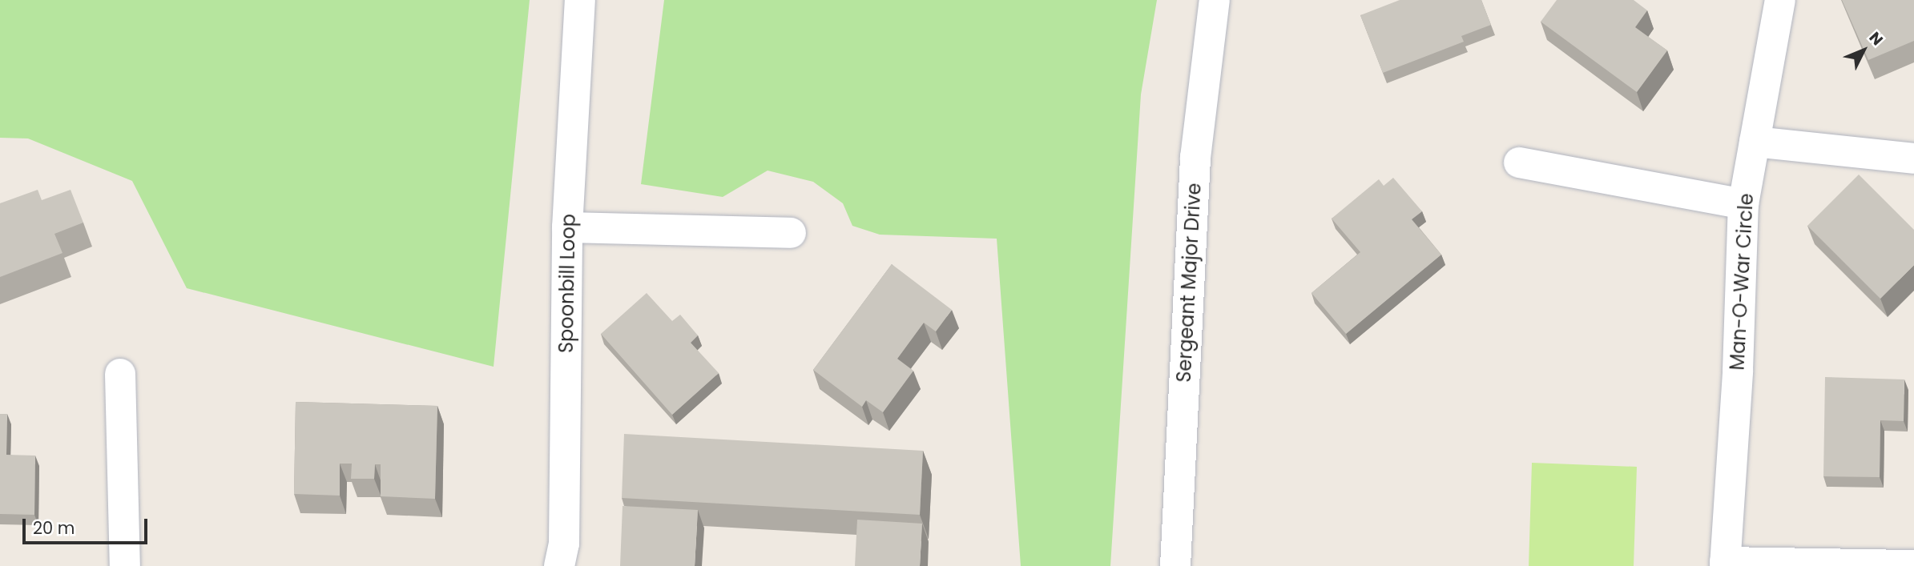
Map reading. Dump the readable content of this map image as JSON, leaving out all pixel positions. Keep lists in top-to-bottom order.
{
  "streets": {
    "street": ["Man-O-War Circle", "Sergeant Major Drive", "Spoonbill Loop"]
  },
  "scale_bar": "20 m",
  "north": "top right"
}
